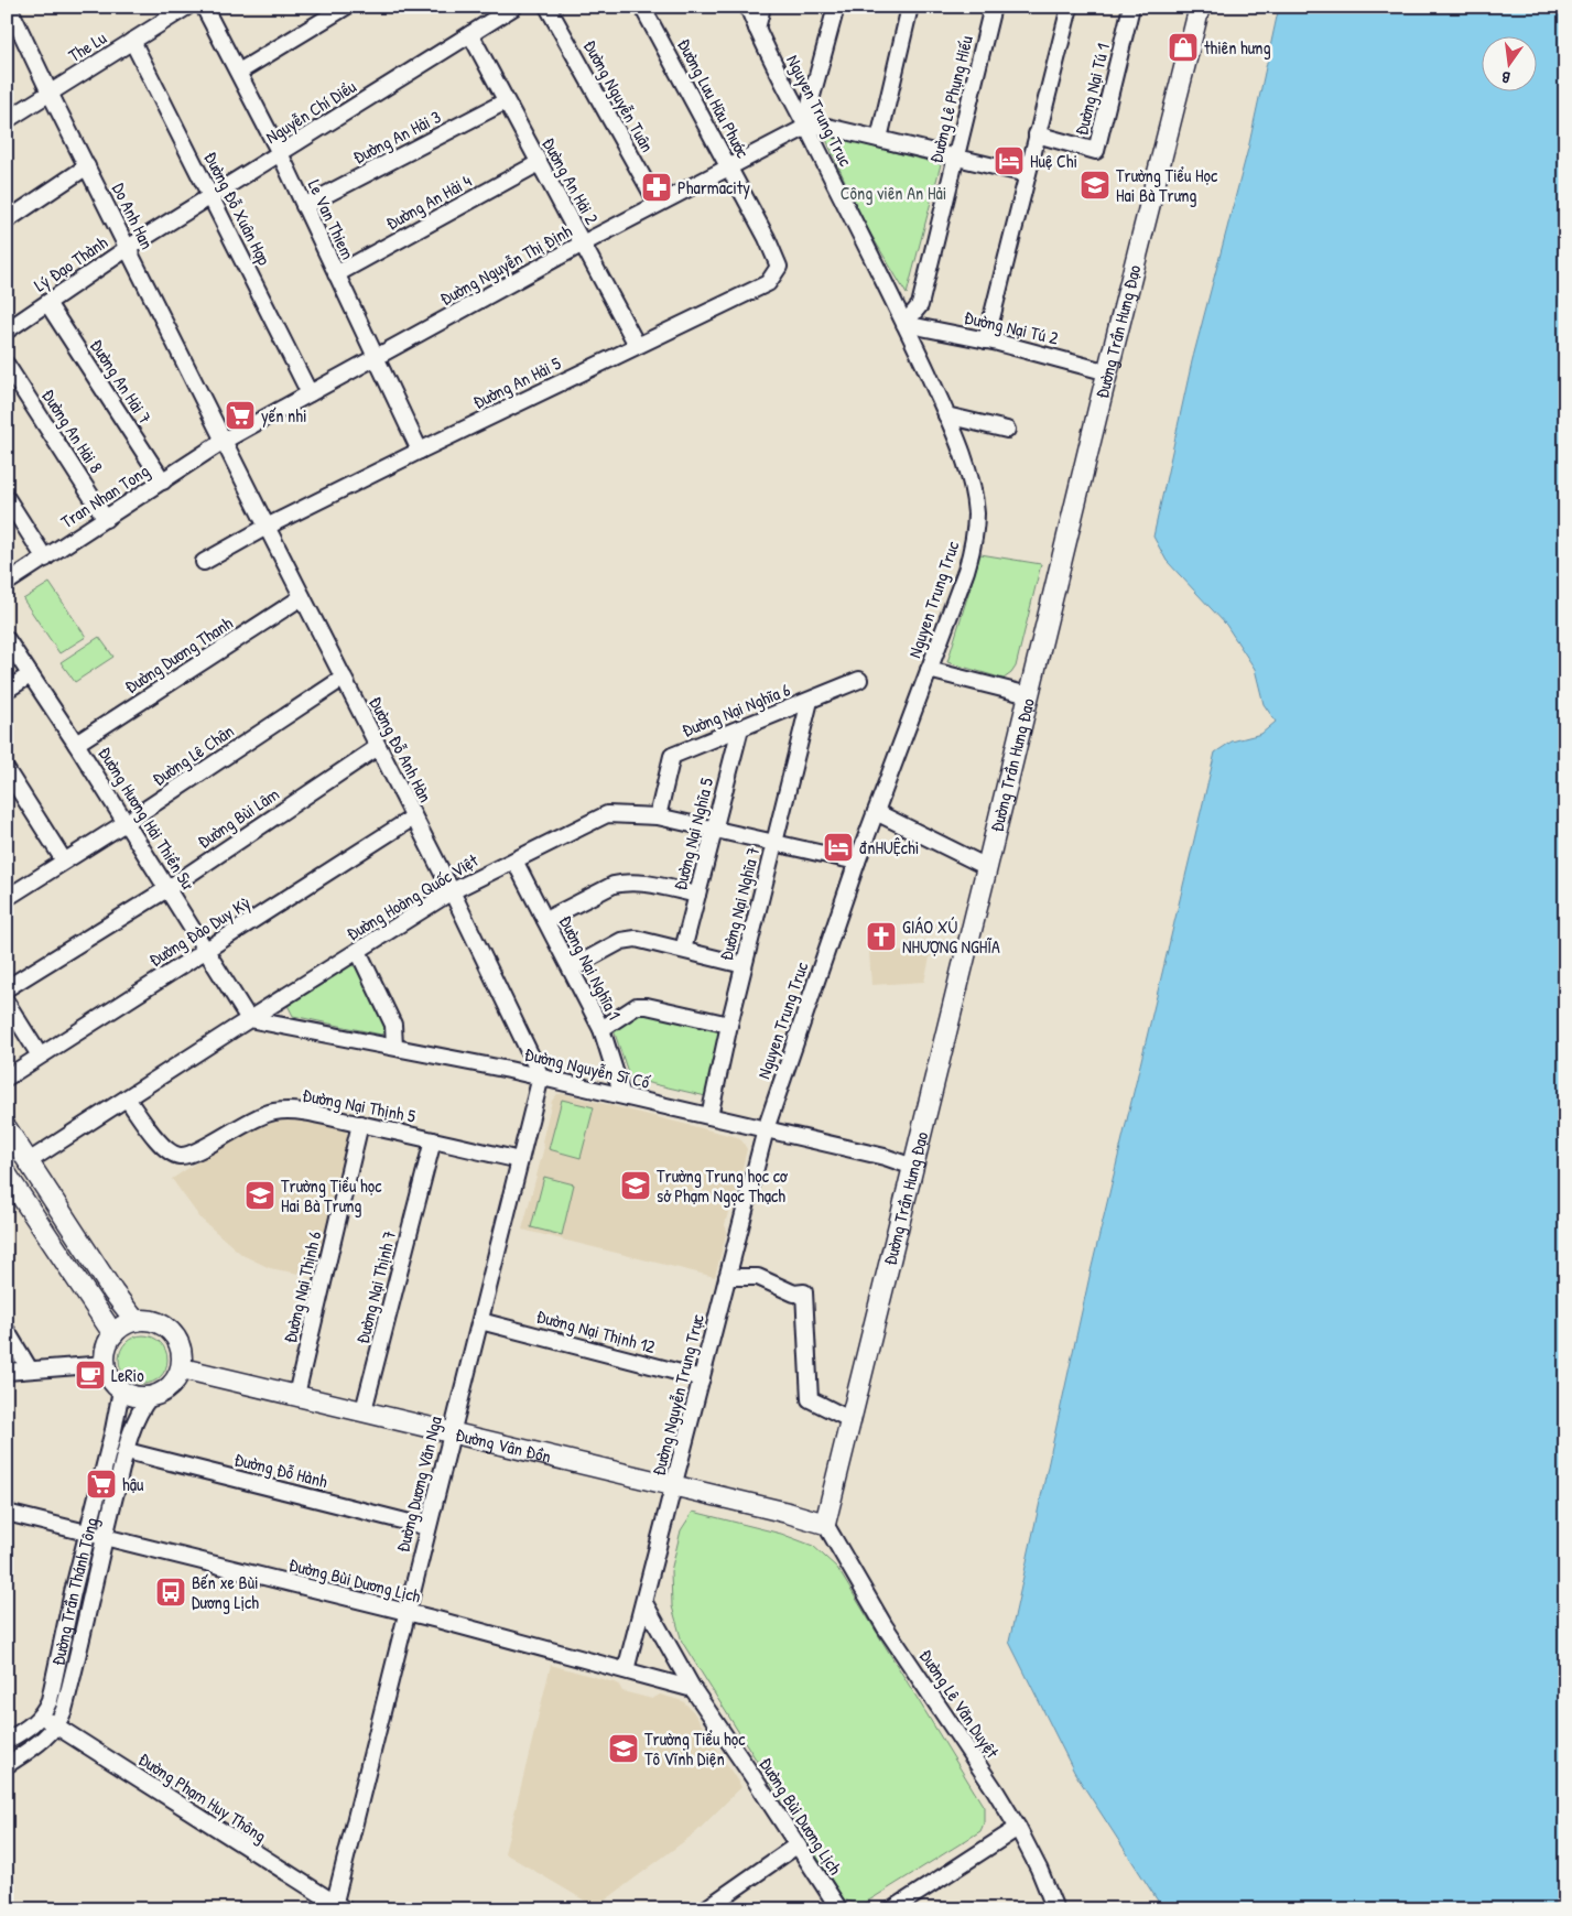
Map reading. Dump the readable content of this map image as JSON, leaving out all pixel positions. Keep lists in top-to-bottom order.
{
  "streets": {
    "main road": ["Đường Trần Hưng Đạo", "Đường Vân Đồn"],
    "street": [
      "The Lu",
      "Đường Nại Tú 1",
      "Đường Nguyễn Tuân",
      "Đường Lưu Hữu Phước",
      "Đường Lê Phụng Hiếu",
      "Nguyen Trung Truc",
      "Nguyễn Chí Diểu",
      "Đường An Hải 3",
      "Đường An Hải 2",
      "Đường An Hải 4",
      "Đường Đỗ Xuân Hợp",
      "Do Anh Han",
      "Le Van Thiem",
      "Lý Đạo Thành",
      "Đường Nguyễn Thị Định",
      "Đường Nại Tú 2",
      "Đường An Hải 7",
      "Đường An Hải 5",
      "Đường An Hải 8",
      "Tran Nhan Tong",
      "Đường Dương Thanh",
      "Đường Nại Nghĩa 6",
      "Đường Đỗ Anh Hàn",
      "Đường Lê Chân",
      "Đường Hương Hải Thiền Sư",
      "Đường Bùi Lâm",
      "Đường Nại Nghĩa 5",
      "Đường Hoàng Quốc Việt",
      "Đường Nại Nghĩa 7",
      "Đường Đào Duy Kỳ",
      "Đường Nại Nghĩa 1",
      "Đường Nguyễn Sĩ Cố",
      "Đường Nại Thịnh 5",
      "Đường Nại Thịnh 6",
      "Đường Nại Thịnh 7",
      "Đường Nại Thịnh 12",
      "Đường Nguyễn Trung Trực",
      "Đường Đỗ Hành",
      "Đường Dương Văn Nga",
      "Đường Bùi Dương Lịch",
      "Đường Trần Thánh Tông",
      "Đường Lê Văn Duyệt",
      "Đường Phạm Huy Thông"
    ]
  },
  "crossings": [
    ["The Lu", "Đường Đỗ Xuân Hợp"],
    ["The Lu", "Do Anh Han"],
    ["Đường Nguyễn Tuân", "Đường Nguyễn Thị Định"],
    ["Đường Lưu Hữu Phước", "Đường Nguyễn Thị Định"],
    ["Đường Lưu Hữu Phước", "Đường An Hải 5"],
    ["Đường Lê Phụng Hiếu", "Nguyen Trung Truc"],
    ["Đường Lê Phụng Hiếu", "Đường Nại Tú 2"],
    ["Nguyen Trung Truc", "Đường Nguyễn Thị Định"],
    ["Nguyen Trung Truc", "Đường Nại Tú 2"],
    ["Nguyen Trung Truc", "Đường Hoàng Quốc Việt"],
    ["Nguyen Trung Truc", "Đường Nguyễn Sĩ Cố"],
    ["Nguyen Trung Truc", "Đường Nguyễn Trung Trực"],
    ["Nguyễn Chí Diểu", "Đường An Hải 2"],
    ["Nguyễn Chí Diểu", "Đường Đỗ Xuân Hợp"],
    ["Nguyễn Chí Diểu", "Do Anh Han"],
    ["Nguyễn Chí Diểu", "Le Van Thiem"],
    ["Nguyễn Chí Diểu", "Lý Đạo Thành"],
    ["Đường An Hải 3", "Đường An Hải 2"],
    ["Đường An Hải 3", "Le Van Thiem"],
    ["Đường An Hải 2", "Đường An Hải 4"],
    ["Đường An Hải 2", "Đường Nguyễn Thị Định"],
    ["Đường An Hải 2", "Đường An Hải 5"],
    ["Đường An Hải 4", "Le Van Thiem"],
    ["Đường Đỗ Xuân Hợp", "Đường Nguyễn Thị Định"],
    ["Do Anh Han", "Lý Đạo Thành"],
    ["Do Anh Han", "Đường Nguyễn Thị Định"],
    ["Do Anh Han", "Tran Nhan Tong"],
    ["Do Anh Han", "Đường Đỗ Anh Hàn"],
    ["Le Van Thiem", "Đường Nguyễn Thị Định"],
    ["Le Van Thiem", "Đường An Hải 5"],
    ["Lý Đạo Thành", "Đường An Hải 7"],
    ["Đường Nguyễn Thị Định", "Tran Nhan Tong"],
    ["Đường Nguyễn Thị Định", "Đường Đỗ Anh Hàn"],
    ["Đường Nại Tú 2", "Đường Trần Hưng Đạo"],
    ["Đường Trần Hưng Đạo", "Đường Nguyễn Sĩ Cố"],
    ["Đường Trần Hưng Đạo", "Đường Vân Đồn"],
    ["Đường Trần Hưng Đạo", "Đường Lê Văn Duyệt"],
    ["Đường An Hải 7", "Tran Nhan Tong"],
    ["Đường An Hải 5", "Đường Đỗ Anh Hàn"],
    ["Đường An Hải 8", "Tran Nhan Tong"],
    ["Tran Nhan Tong", "Đường Đỗ Anh Hàn"],
    ["Đường Dương Thanh", "Đường Đỗ Anh Hàn"],
    ["Đường Dương Thanh", "Đường Hương Hải Thiền Sư"],
    ["Đường Nại Nghĩa 6", "Đường Nại Nghĩa 5"],
    ["Đường Nại Nghĩa 6", "Đường Hoàng Quốc Việt"],
    ["Đường Nại Nghĩa 6", "Đường Nại Nghĩa 7"],
    ["Đường Đỗ Anh Hàn", "Đường Lê Chân"],
    ["Đường Đỗ Anh Hàn", "Đường Bùi Lâm"],
    ["Đường Đỗ Anh Hàn", "Đường Hoàng Quốc Việt"],
    ["Đường Đỗ Anh Hàn", "Đường Đào Duy Kỳ"],
    ["Đường Đỗ Anh Hàn", "Đường Nguyễn Sĩ Cố"],
    ["Đường Đỗ Anh Hàn", "Đường Dương Văn Nga"],
    ["Đường Lê Chân", "Đường Hương Hải Thiền Sư"],
    ["Đường Hương Hải Thiền Sư", "Đường Bùi Lâm"],
    ["Đường Hương Hải Thiền Sư", "Đường Hoàng Quốc Việt"],
    ["Đường Hương Hải Thiền Sư", "Đường Đào Duy Kỳ"],
    ["Đường Hương Hải Thiền Sư", "Đường Nguyễn Sĩ Cố"],
    ["Đường Nại Nghĩa 5", "Đường Hoàng Quốc Việt"],
    ["Đường Hoàng Quốc Việt", "Đường Nại Nghĩa 7"],
    ["Đường Hoàng Quốc Việt", "Đường Nại Nghĩa 1"],
    ["Đường Hoàng Quốc Việt", "Đường Nguyễn Sĩ Cố"],
    ["Đường Hoàng Quốc Việt", "Đường Nại Thịnh 5"],
    ["Đường Nại Nghĩa 7", "Đường Nguyễn Sĩ Cố"],
    ["Đường Nại Nghĩa 1", "Đường Nguyễn Sĩ Cố"],
    ["Đường Nguyễn Sĩ Cố", "Đường Nguyễn Trung Trực"],
    ["Đường Nguyễn Sĩ Cố", "Đường Dương Văn Nga"],
    ["Đường Nại Thịnh 5", "Đường Nại Thịnh 6"],
    ["Đường Nại Thịnh 5", "Đường Nại Thịnh 7"],
    ["Đường Nại Thịnh 5", "Đường Dương Văn Nga"],
    ["Đường Nại Thịnh 6", "Đường Vân Đồn"],
    ["Đường Nại Thịnh 7", "Đường Vân Đồn"],
    ["Đường Nại Thịnh 12", "Đường Nguyễn Trung Trực"],
    ["Đường Nại Thịnh 12", "Đường Dương Văn Nga"],
    ["Đường Nguyễn Trung Trực", "Đường Vân Đồn"],
    ["Đường Nguyễn Trung Trực", "Đường Bùi Dương Lịch"],
    ["Đường Vân Đồn", "Đường Dương Văn Nga"],
    ["Đường Vân Đồn", "Đường Trần Thánh Tông"],
    ["Đường Vân Đồn", "Đường Lê Văn Duyệt"],
    ["Đường Đỗ Hành", "Đường Dương Văn Nga"],
    ["Đường Dương Văn Nga", "Đường Bùi Dương Lịch"],
    ["Đường Dương Văn Nga", "Đường Phạm Huy Thông"],
    ["Đường Bùi Dương Lịch", "Đường Trần Thánh Tông"],
    ["Đường Trần Thánh Tông", "Đường Phạm Huy Thông"]
  ],
  "parks": ["Công viên An Hải"],
  "places": {
    "shop": ["thiên hưng"],
    "hotel": ["Huệ Chi", "đnHUỆchi"],
    "school or university": [
      "Trường Tiểu Học Hai Bà Trưng",
      "Trường Trung học cơ sở Phạm Ngọc Thạch",
      "Trường Tiểu học Hai Bà Trưng",
      "Trường Tiểu học Tô Vĩnh Diện"
    ],
    "pharmacy": ["Pharmacity"],
    "supermarket": ["yến nhi", "hậu"],
    "church": ["GIÁO XÚ NHƯỢNG NGHĨA"],
    "cafe": ["LeRio"],
    "bus stop": ["Bến xe Bùi Dương Lịch"]
  },
  "north": "bottom"
}
